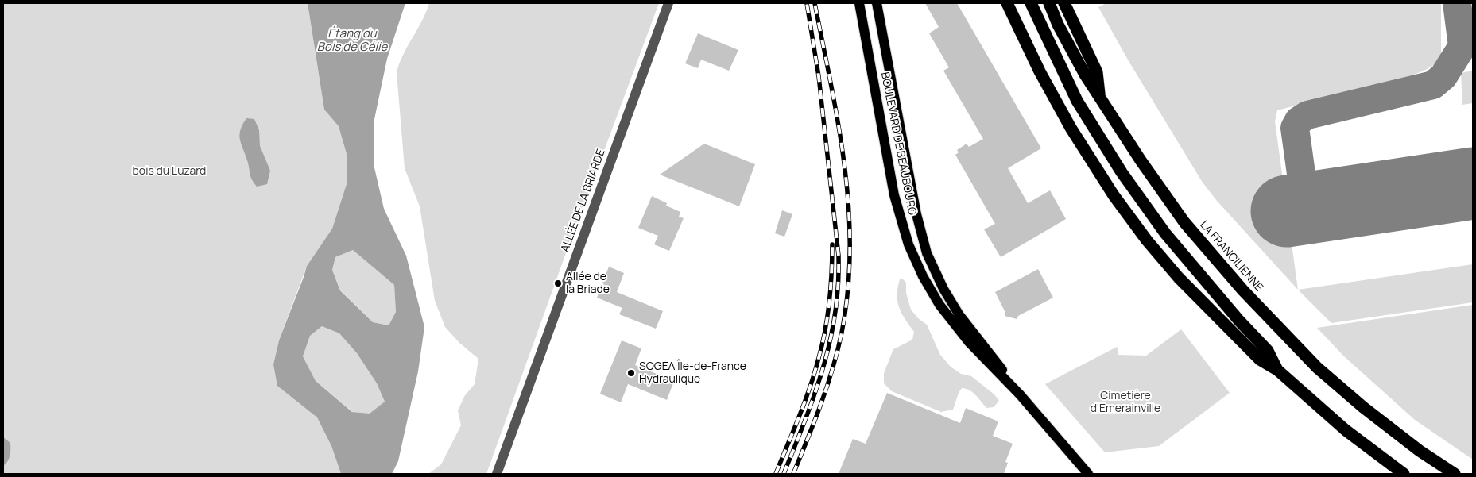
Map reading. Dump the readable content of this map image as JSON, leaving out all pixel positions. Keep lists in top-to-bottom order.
{
  "streets": {
    "highway": ["LA FRANCILIENNE"],
    "main road": ["BOULEVARD DE BEAUBOURG"],
    "street": ["ALLÉE DE LA BRIARDE"]
  },
  "water": ["Étang du Bois de Célie"],
  "parks": ["bois du Luzard", "Cimetière d'Emerainville"],
  "places": ["Allée de la Briade", "SOGEA Île-de-France Hydraulique"]
}
